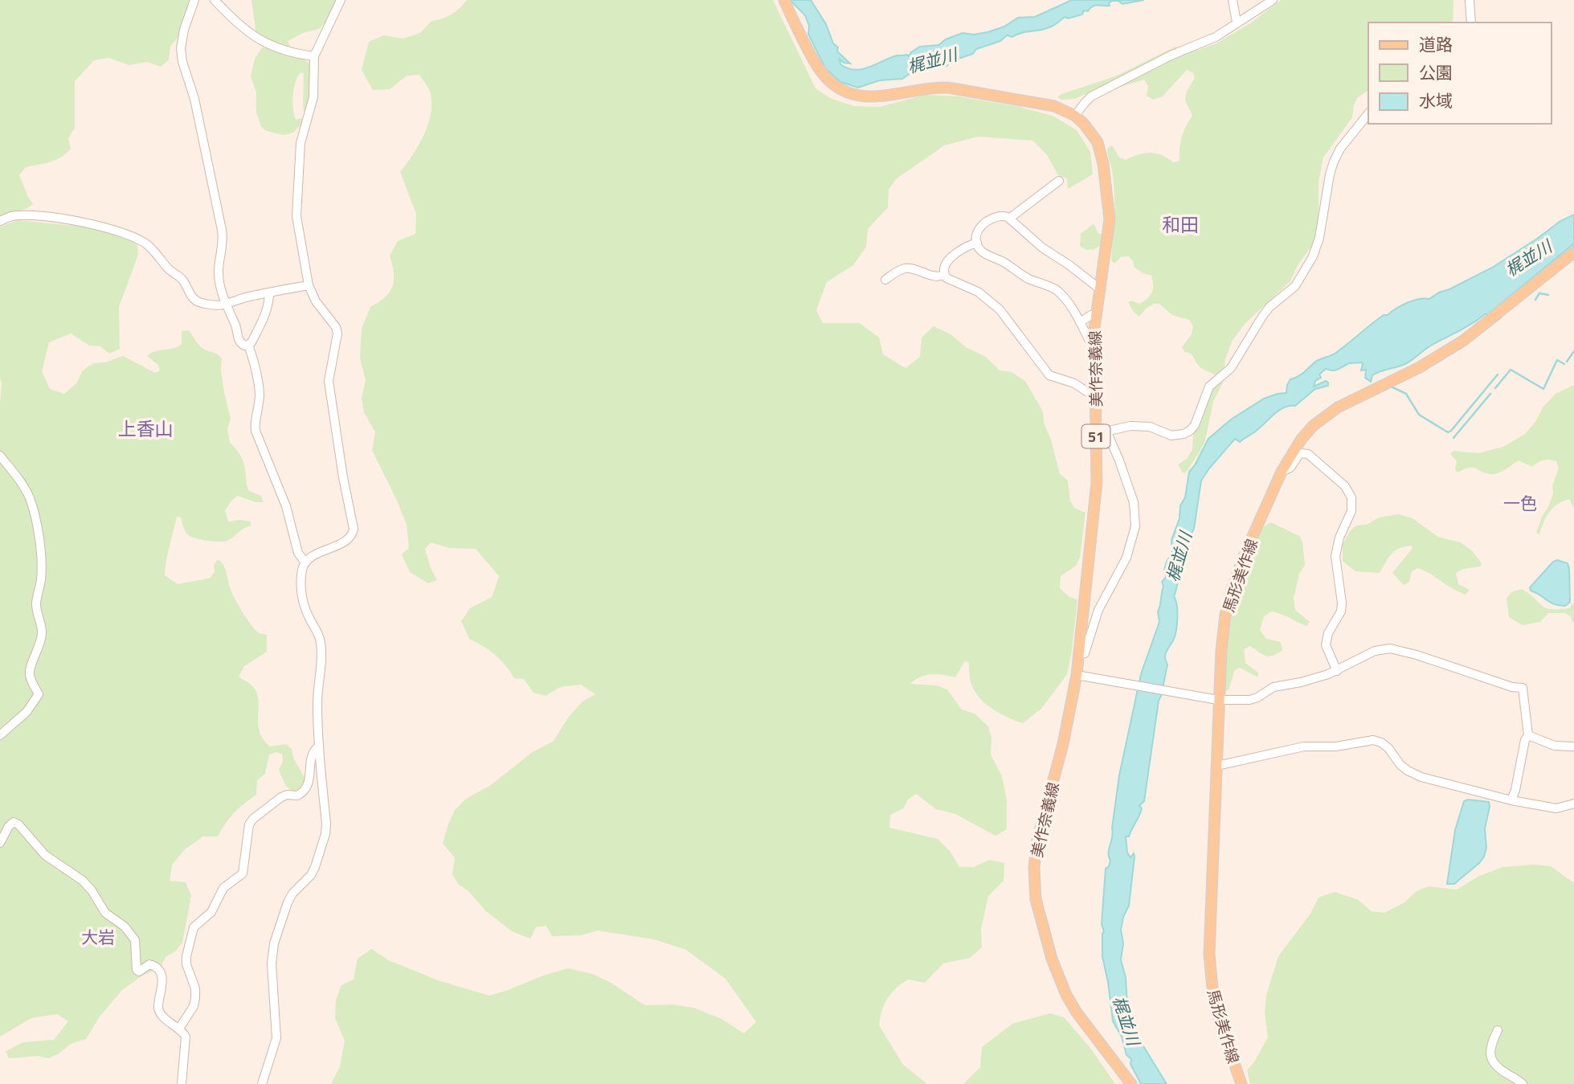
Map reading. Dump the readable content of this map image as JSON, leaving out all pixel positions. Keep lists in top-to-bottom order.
{
  "streets": {
    "main road": ["美作奈義線", "51", "馬形美作線"]
  },
  "districts": [
    "和田",
    "上香山",
    "一色",
    "大岩"
  ],
  "water": ["梶並川"],
  "legend": ["道路", "公園", "水域"]
}
